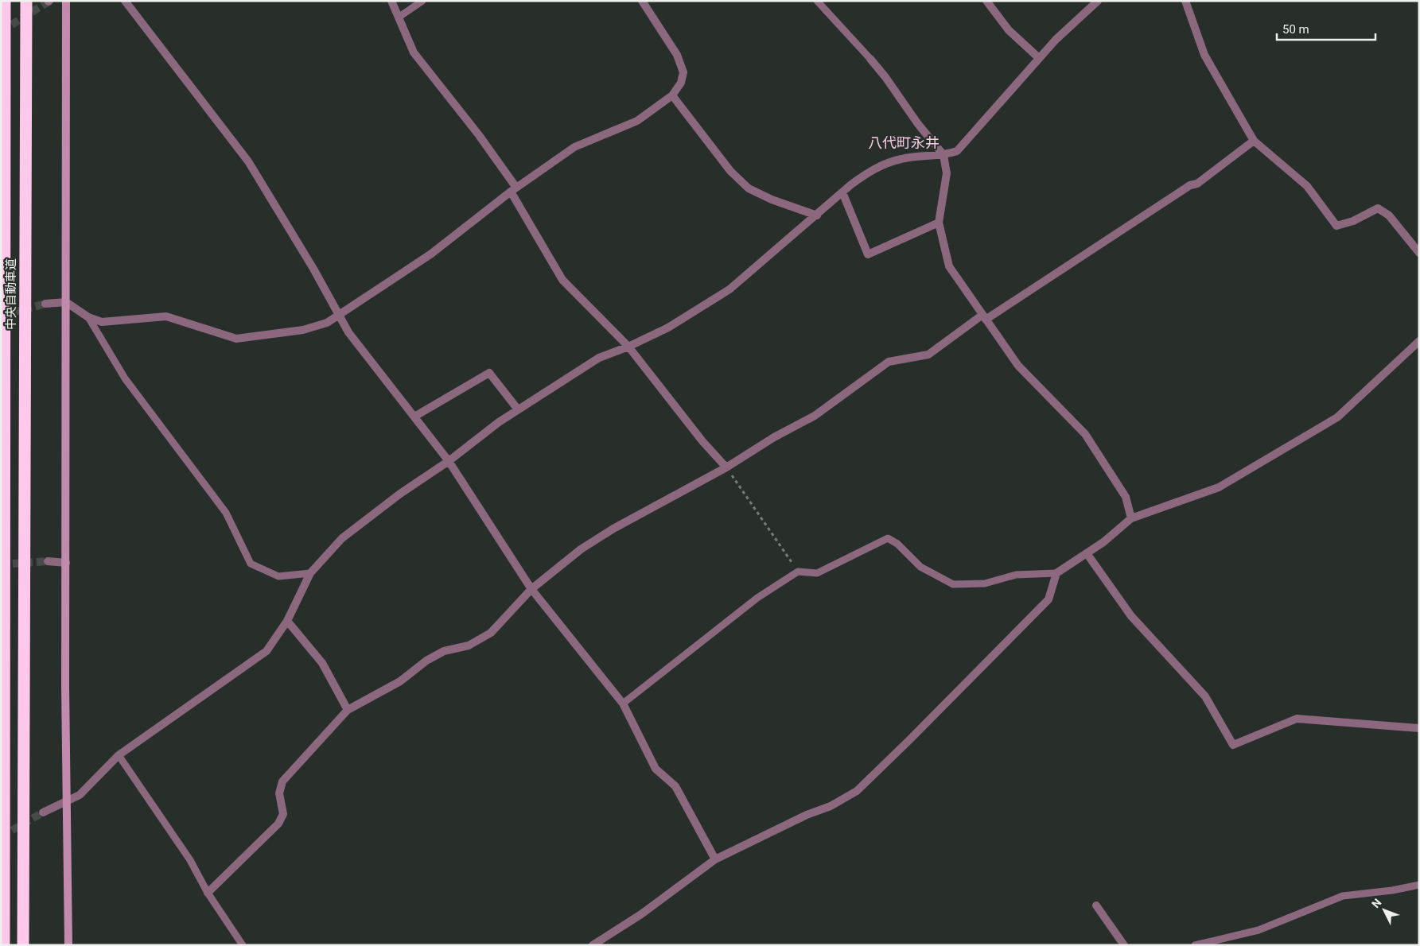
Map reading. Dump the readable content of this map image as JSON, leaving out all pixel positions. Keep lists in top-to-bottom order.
{
  "streets": {
    "highway": ["中央自動車道"]
  },
  "districts": ["八代町永井"],
  "scale_bar": "50 m",
  "north": "top left"
}
